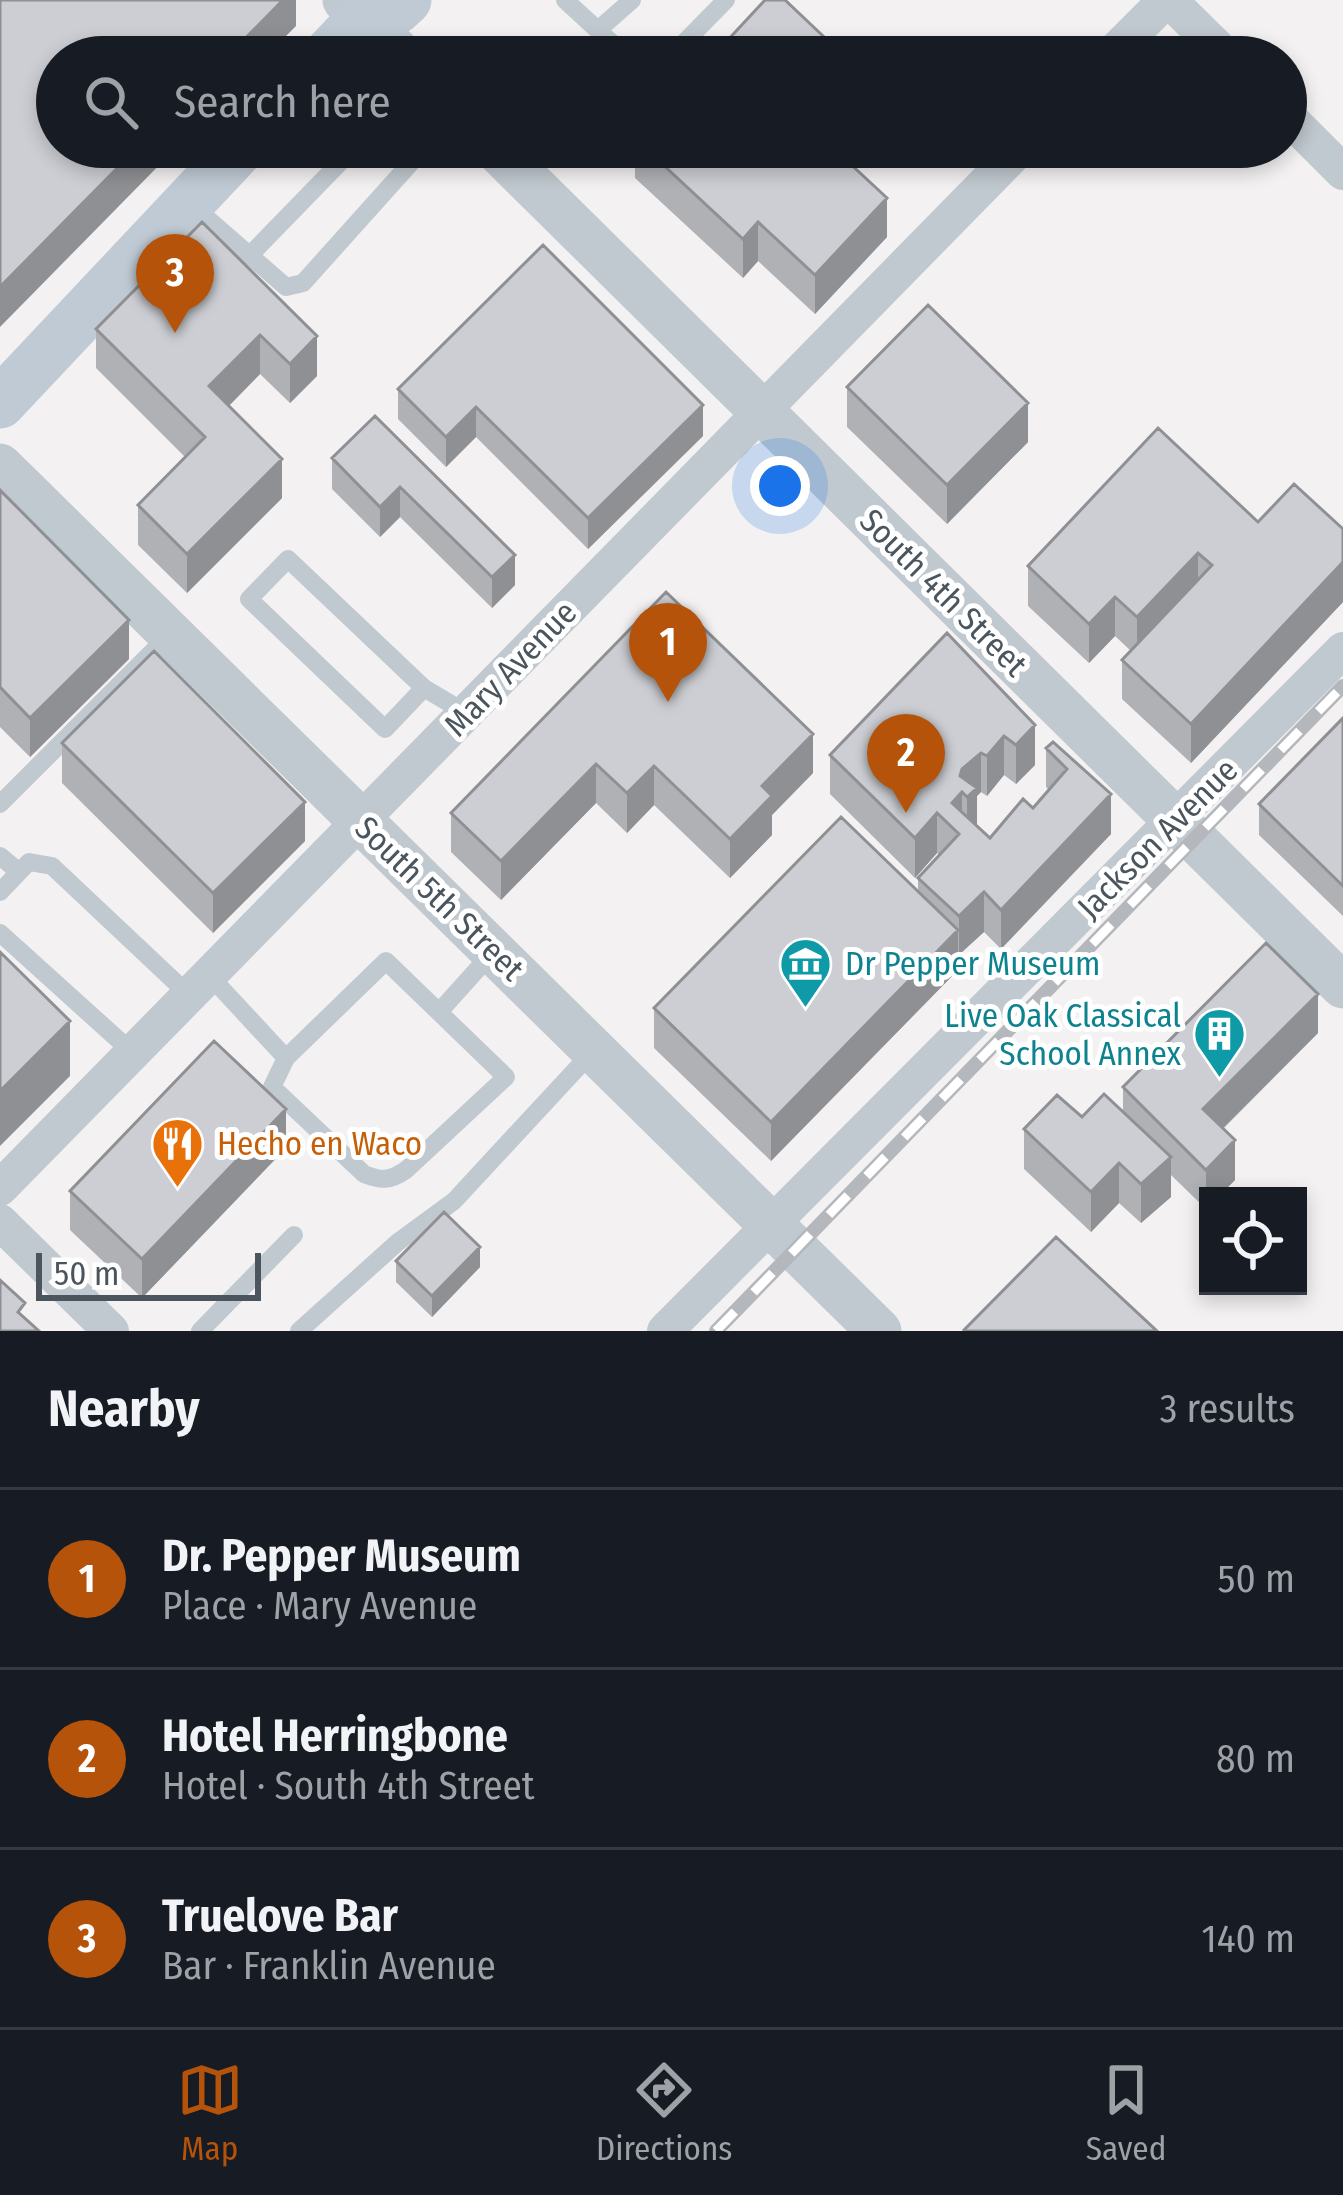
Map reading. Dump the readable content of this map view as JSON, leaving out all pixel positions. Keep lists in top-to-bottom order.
{
  "streets": {
    "street": [
      "South 4th Street",
      "Mary Avenue",
      "Jackson Avenue",
      "South 5th Street"
    ]
  },
  "crossings": [
    ["South 4th Street", "Mary Avenue"],
    ["South 4th Street", "Jackson Avenue"],
    ["Mary Avenue", "South 5th Street"],
    ["Jackson Avenue", "South 5th Street"]
  ],
  "places": {
    "museum": ["Dr Pepper Museum"],
    "building": ["Live Oak Classical School Annex"],
    "restaurant": ["Hecho en Waco"]
  },
  "scale_bar": "50 m",
  "page": {
    "search": "Search here",
    "pins": ["3", "1", "2"],
    "scale": "50 m",
    "heading": ["Nearby", "3 results"],
    "list": [
      {
        "mark": "1",
        "name": "Dr. Pepper Museum",
        "note": "Place · Mary Avenue",
        "value": "50 m"
      },
      {
        "mark": "2",
        "name": "Hotel Herringbone",
        "note": "Hotel · South 4th Street",
        "value": "80 m"
      },
      {
        "mark": "3",
        "name": "Truelove Bar",
        "note": "Bar · Franklin Avenue",
        "value": "140 m"
      }
    ],
    "nav": ["Map", "Directions", "Saved"]
  }
}
